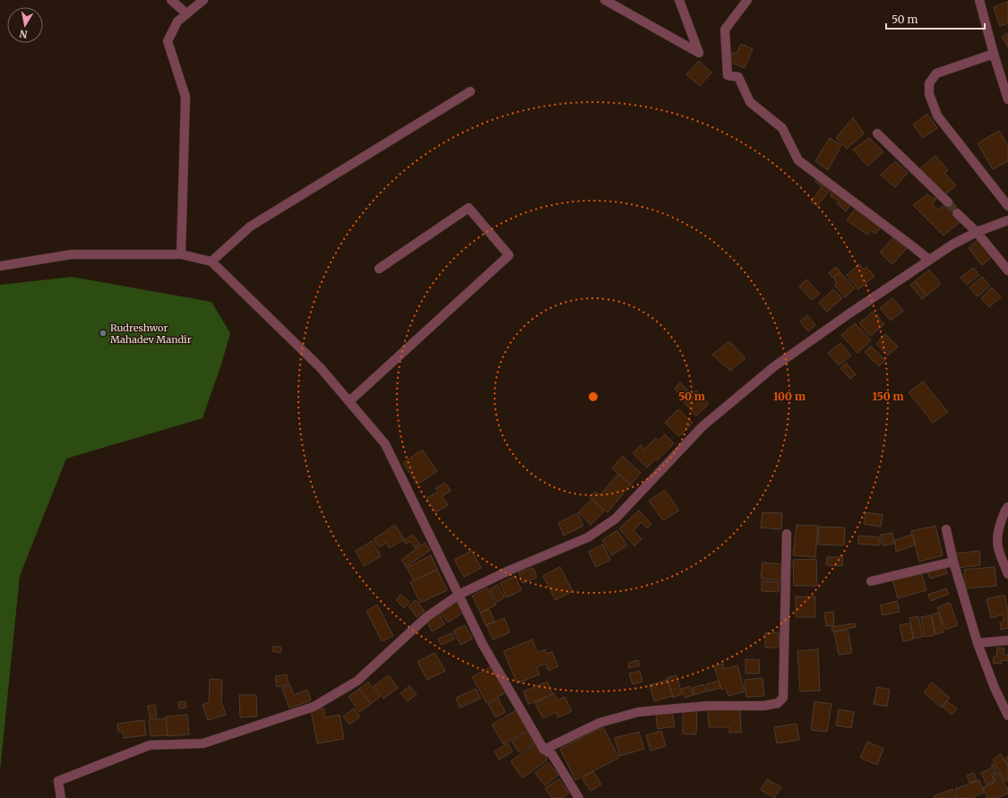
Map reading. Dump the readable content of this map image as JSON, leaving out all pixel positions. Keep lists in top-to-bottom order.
{
  "places": ["Rudreshwor Mahadev Mandir"],
  "scale_bar": "50 m",
  "north": "bottom",
  "rings": ["50 m", "100 m", "150 m"]
}
